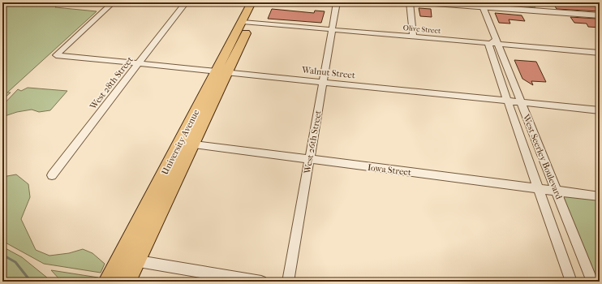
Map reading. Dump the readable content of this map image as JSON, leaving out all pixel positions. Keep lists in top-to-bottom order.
{
  "streets": {
    "main road": ["University Avenue"],
    "street": [
      "Olive Street",
      "Walnut Street",
      "West 28th Street",
      "West 26th Street",
      "West Seerley Boulevard",
      "Iowa Street"
    ]
  },
  "crossings": [
    ["Olive Street", "University Avenue"],
    ["Olive Street", "West 26th Street"],
    ["Olive Street", "West Seerley Boulevard"],
    ["Walnut Street", "West 28th Street"],
    ["Walnut Street", "University Avenue"],
    ["Walnut Street", "West 26th Street"],
    ["Walnut Street", "West Seerley Boulevard"],
    ["University Avenue", "Iowa Street"],
    ["West 26th Street", "Iowa Street"],
    ["West Seerley Boulevard", "Iowa Street"]
  ]
}
